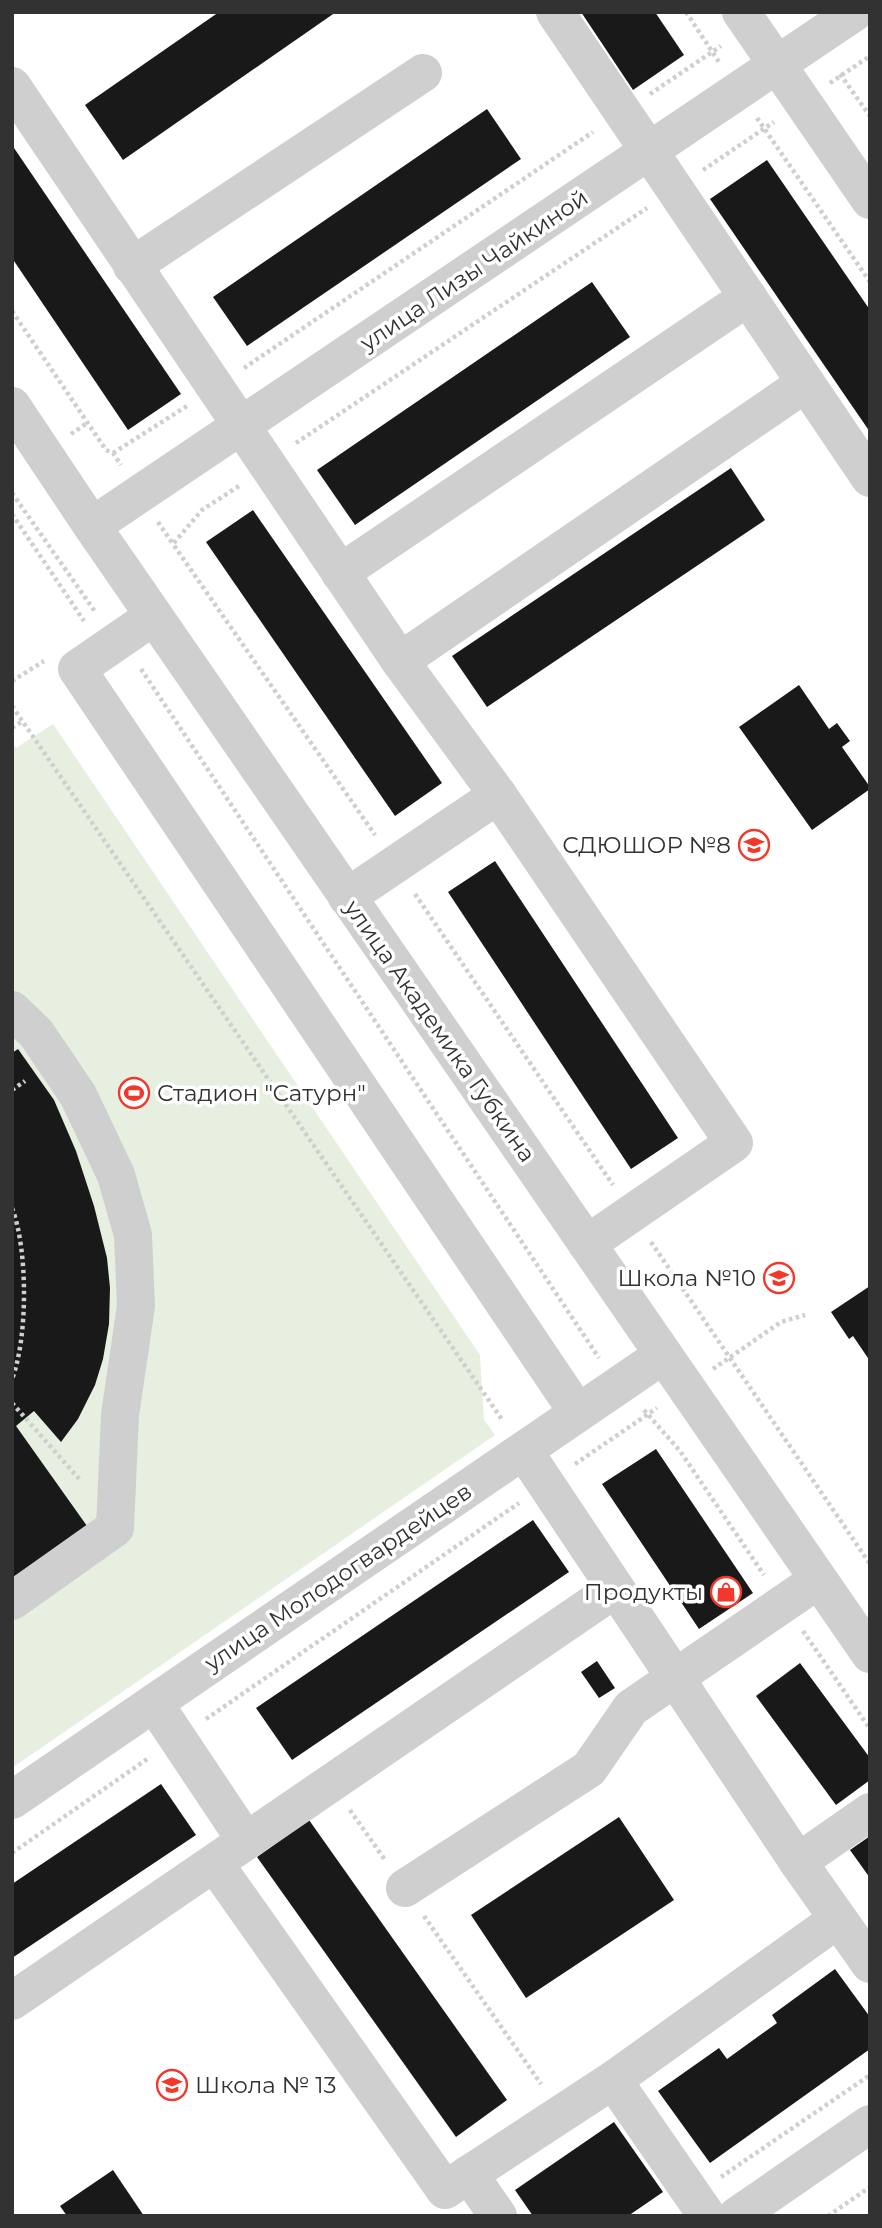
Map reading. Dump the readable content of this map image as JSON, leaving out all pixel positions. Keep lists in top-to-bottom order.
{
  "streets": {
    "street": ["улица Лизы Чайкиной", "улица Академика Губкина", "улица Молодогвардейцев"]
  },
  "crossings": [
    ["улица Лизы Чайкиной", "улица Академика Губкина"],
    ["улица Академика Губкина", "улица Молодогвардейцев"]
  ],
  "places": {
    "school or university": ["СДЮШОР №8", "Школа №10", "Школа № 13"],
    "sports": ["Стадион \"Сатурн\""],
    "shop": ["Продукты"]
  }
}
